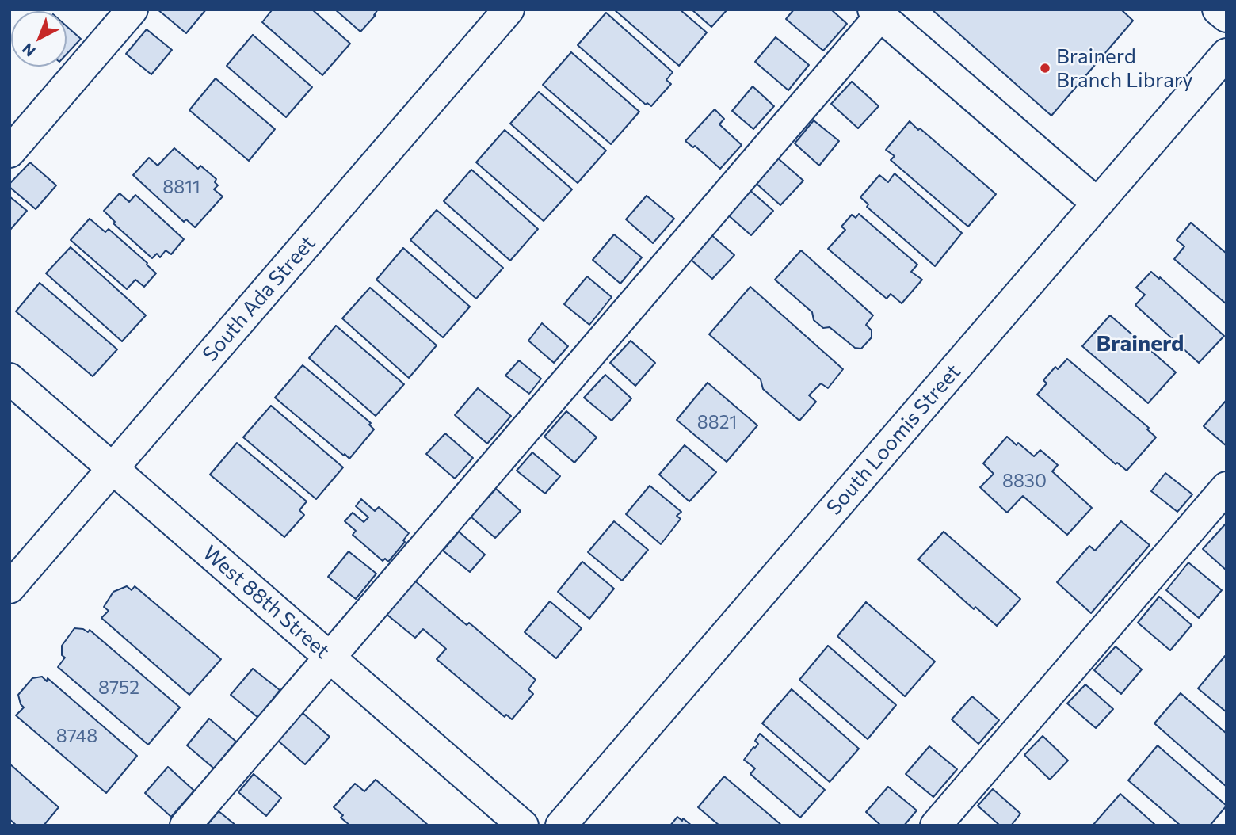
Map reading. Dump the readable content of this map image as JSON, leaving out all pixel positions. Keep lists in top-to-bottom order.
{
  "streets": {
    "street": ["South Ada Street", "South Loomis Street", "West 88th Street"]
  },
  "crossings": [
    ["South Ada Street", "West 88th Street"]
  ],
  "districts": ["Brainerd"],
  "places": ["Brainerd Branch Library"],
  "house_numbers": [
    "8811",
    "8821",
    "8830",
    "8752",
    "8748"
  ],
  "north": "bottom left"
}
